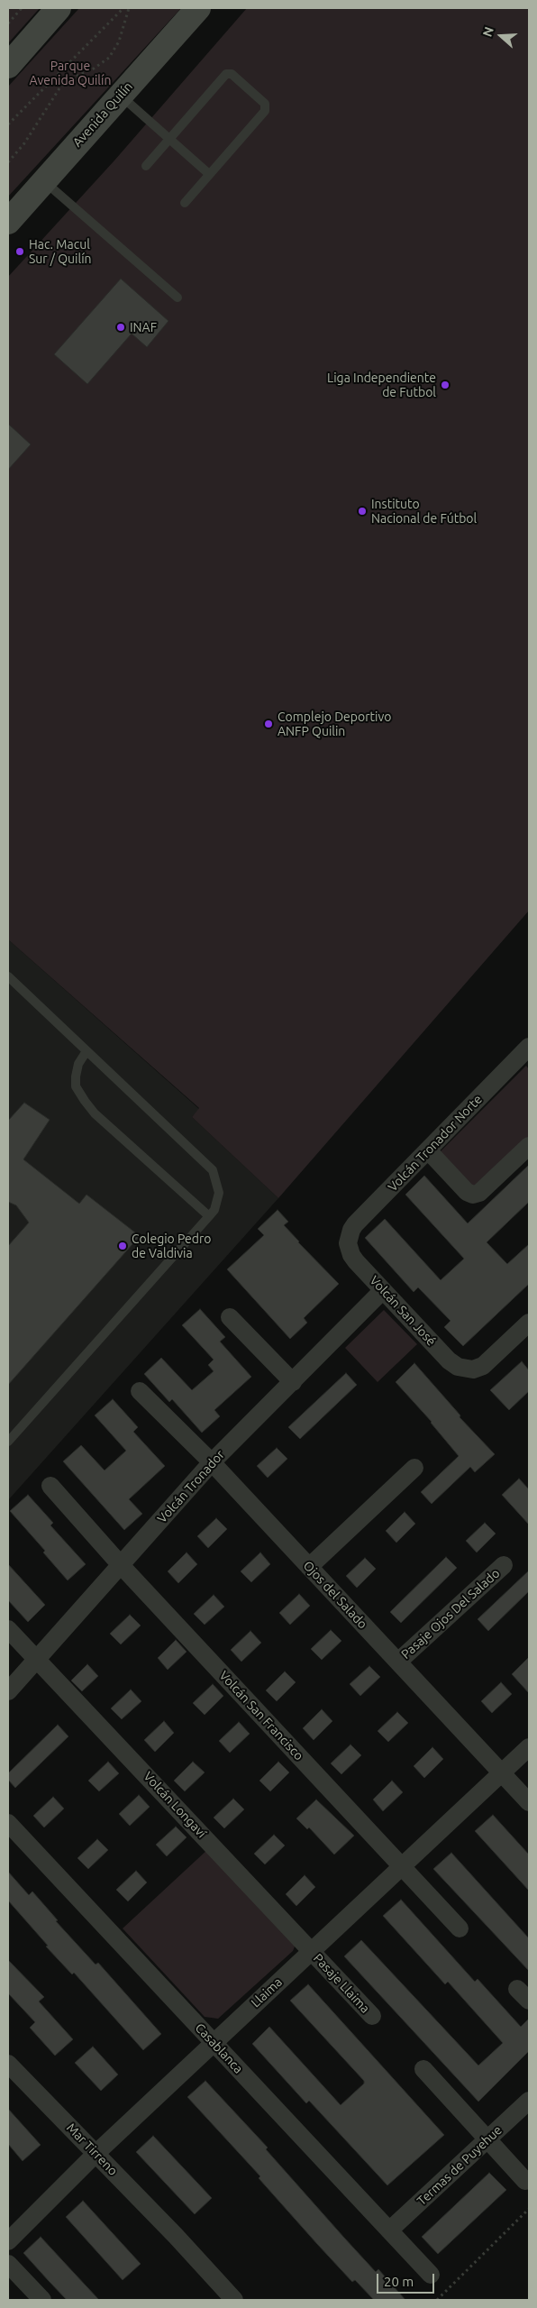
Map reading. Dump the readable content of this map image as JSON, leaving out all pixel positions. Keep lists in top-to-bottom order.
{
  "streets": {
    "main road": ["Avenida Quilín"],
    "street": [
      "Volcán Tronador Norte",
      "Volcán San José",
      "Volcán Tronador",
      "Ojos del Salado",
      "Pasaje Ojos Del Salado",
      "Volcán San Francisco",
      "Volcán Longaví",
      "Pasaje Llaima",
      "Llaima",
      "Casablanca",
      "Mar Tirreno",
      "Termas de Puyehue"
    ]
  },
  "crossings": [
    ["Volcán Tronador Norte", "Volcán San José"],
    ["Volcán San José", "Volcán Tronador"],
    ["Volcán Tronador", "Ojos del Salado"],
    ["Volcán Tronador", "Volcán San Francisco"],
    ["Volcán Tronador", "Volcán Longaví"],
    ["Ojos del Salado", "Pasaje Ojos Del Salado"],
    ["Ojos del Salado", "Llaima"],
    ["Volcán San Francisco", "Llaima"],
    ["Volcán Longaví", "Pasaje Llaima"],
    ["Volcán Longaví", "Llaima"],
    ["Pasaje Llaima", "Llaima"],
    ["Llaima", "Casablanca"],
    ["Llaima", "Mar Tirreno"],
    ["Casablanca", "Termas de Puyehue"]
  ],
  "parks": ["Parque Avenida Quilín"],
  "places": [
    "Hac. Macul Sur / Quilín",
    "INAF",
    "Liga Independiente de Futbol",
    "Instituto Nacional de Fútbol",
    "Complejo Deportivo ANFP Quilin",
    "Colegio Pedro de Valdivia"
  ],
  "scale_bar": "20 m",
  "north": "left"
}
